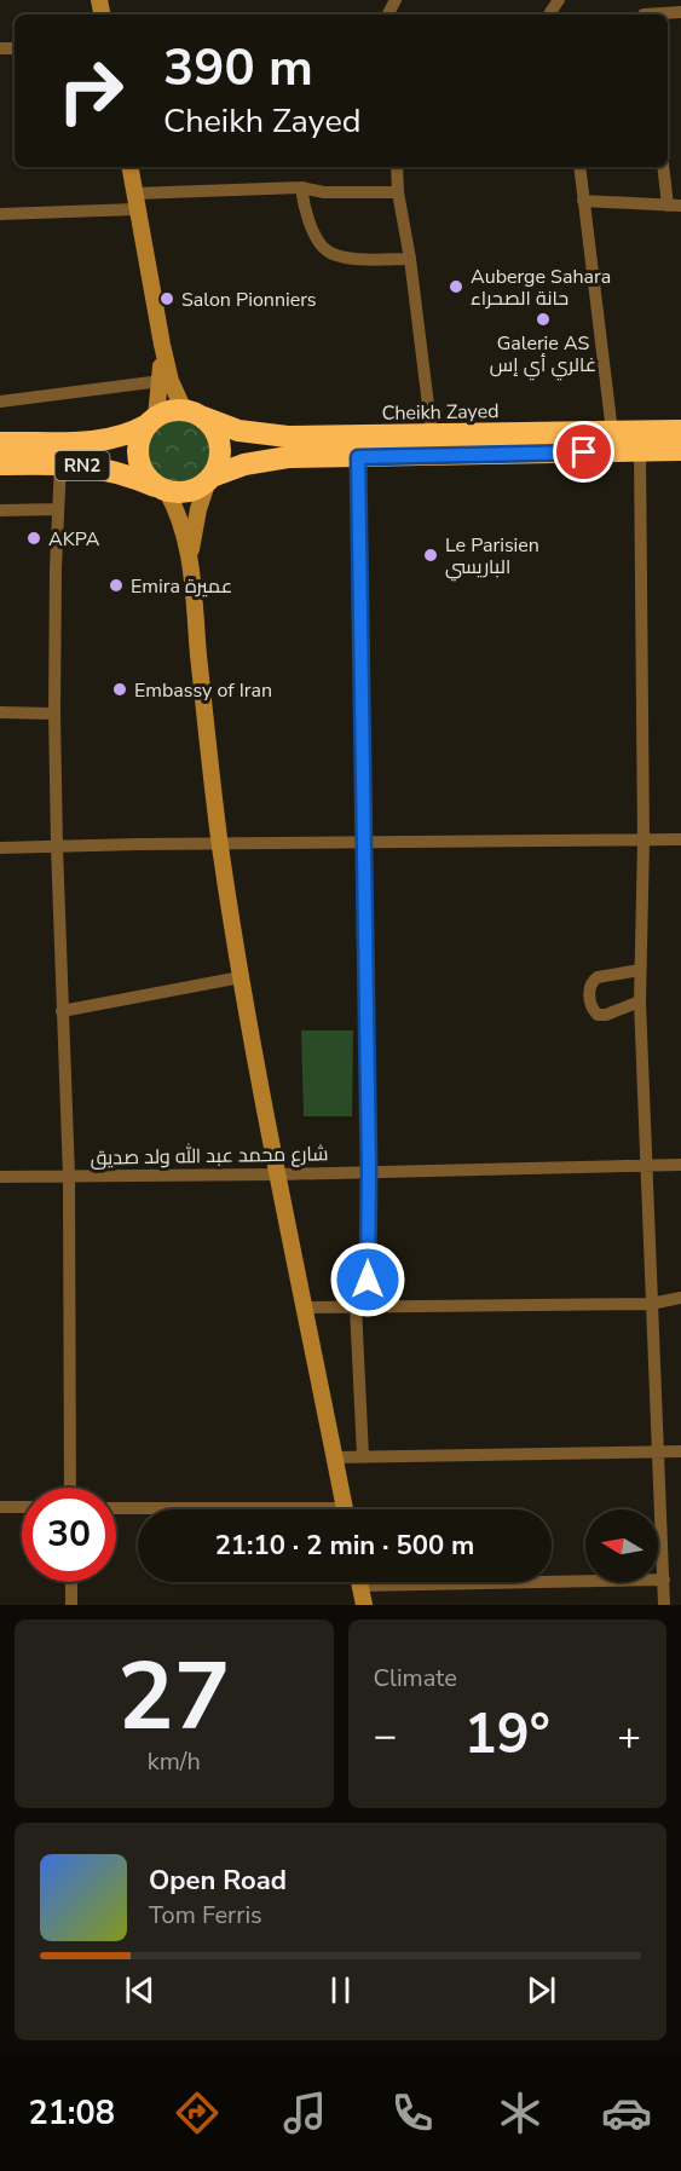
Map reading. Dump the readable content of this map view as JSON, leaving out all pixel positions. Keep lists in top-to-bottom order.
{
  "streets": {
    "highway": ["Cheikh Zayed", "RN2"],
    "street": ["شارع محمد عبد الله ولد صديق"]
  },
  "crossings": [
    ["Cheikh Zayed", "RN2"]
  ],
  "places": [
    "Auberge Sahara حانة الصحراء",
    "Salon Pionniers",
    "Galerie AS غالري أي إس",
    "AKPA",
    "Le Parisien الباريسي",
    "Emira عميرة",
    "Embassy of Iran"
  ],
  "north": "left",
  "page": {
    "turn": ["390 m", "Cheikh Zayed"],
    "limit": "30",
    "trip": "21:10 · 2 min · 500 m",
    "tile": [
      ["27", "km/h"],
      "Climate"
    ],
    "heat": ["−", "19°", "+"],
    "song": ["Open Road", "Tom Ferris"],
    "tabs": "21:08"
  }
}
